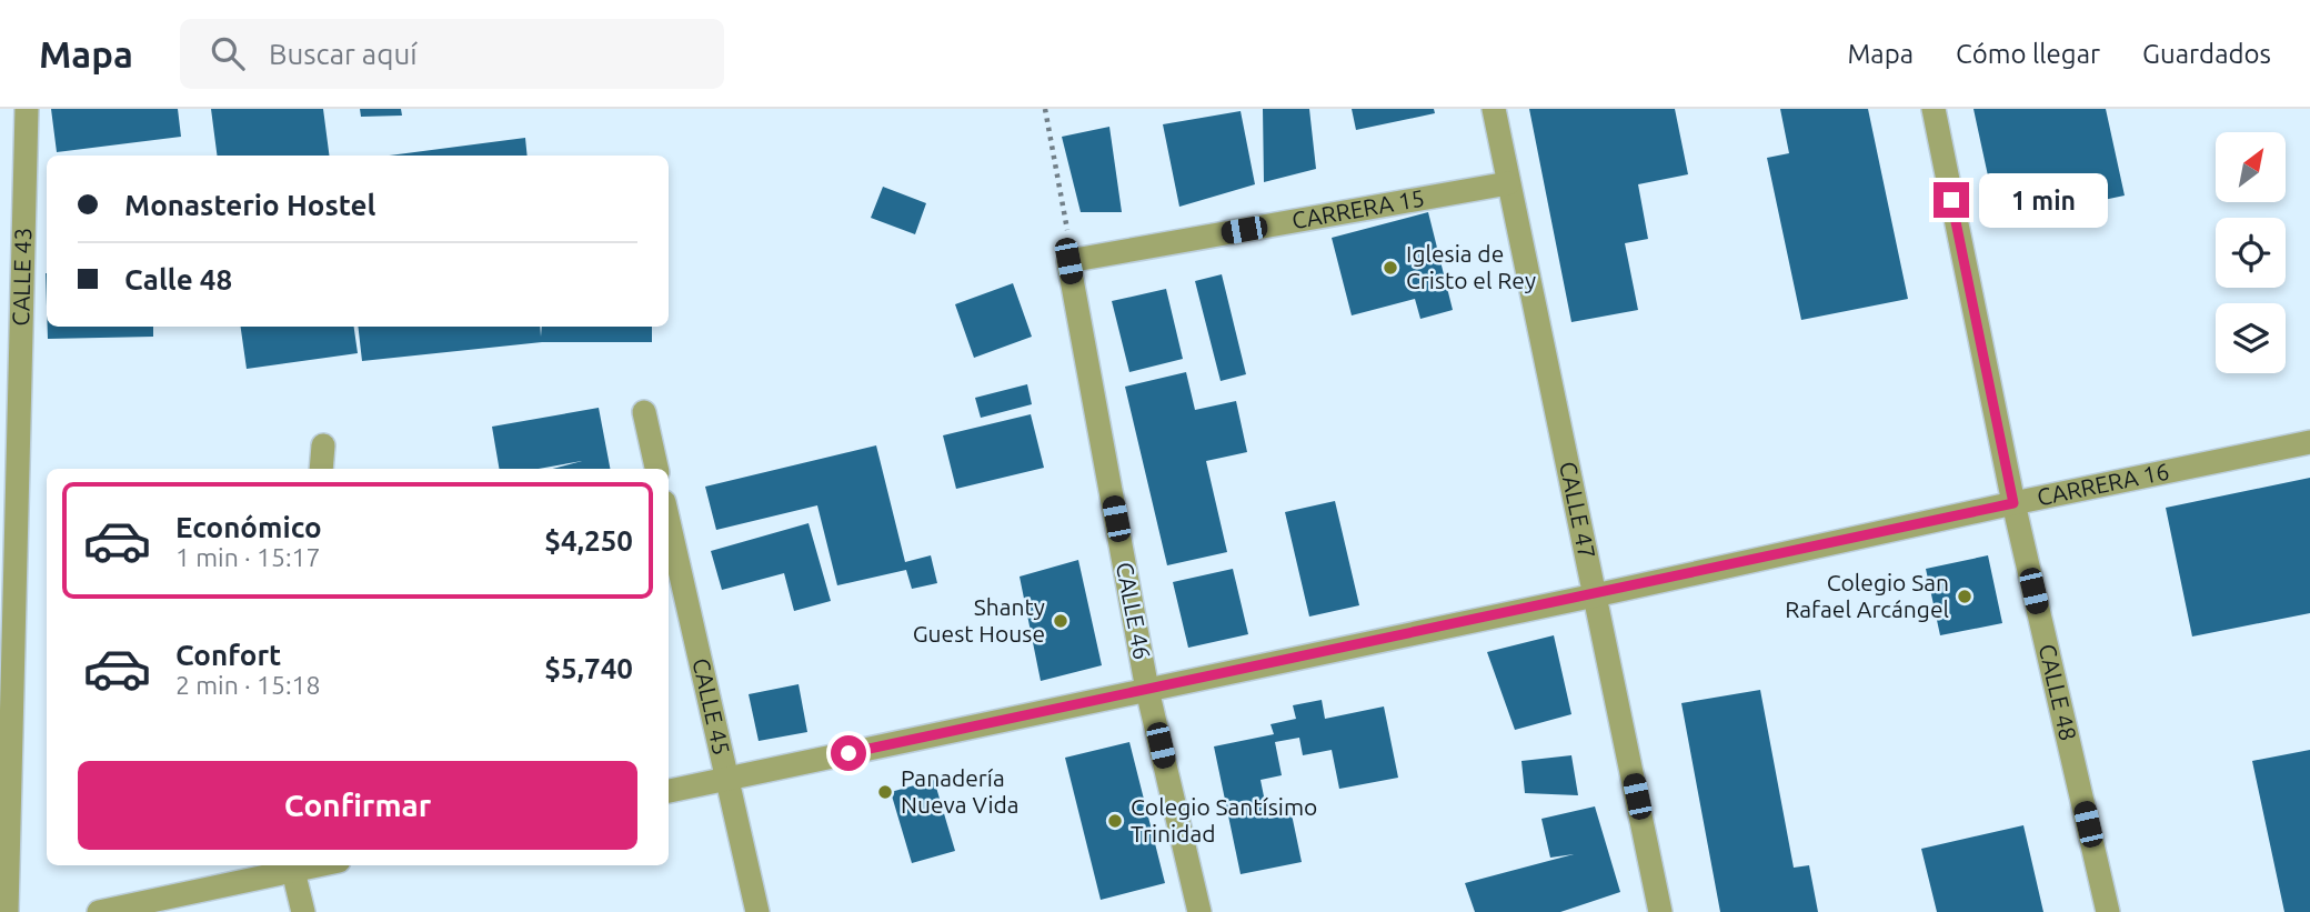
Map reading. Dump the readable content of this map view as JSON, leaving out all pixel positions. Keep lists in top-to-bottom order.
{
  "streets": {
    "street": [
      "CARRERA 15",
      "CALLE 43",
      "CARRERA 16",
      "CALLE 47",
      "CALLE 46",
      "CALLE 48",
      "CALLE 45"
    ]
  },
  "crossings": [
    ["CARRERA 15", "CALLE 47"],
    ["CARRERA 15", "CALLE 46"],
    ["CARRERA 16", "CALLE 47"],
    ["CARRERA 16", "CALLE 46"],
    ["CARRERA 16", "CALLE 48"],
    ["CARRERA 16", "CALLE 45"]
  ],
  "places": [
    "Iglesia de Cristo el Rey",
    "Colegio San Rafael Arcángel",
    "Shanty Guest House",
    "Panadería Nueva Vida",
    "Colegio Santísimo Trinidad"
  ],
  "north": "top right",
  "page": {
    "header": "Mapa",
    "search": "Buscar aquí",
    "nav": ["Mapa", "Cómo llegar", "Guardados"],
    "banner": ["Monasterio Hostel", "Calle 48"],
    "bubble": "1 min",
    "list": [
      {
        "name": "Económico",
        "note": "1 min · 15:17",
        "value": "$4,250"
      },
      {
        "name": "Confort",
        "note": "2 min · 15:18",
        "value": "$5,740"
      }
    ],
    "buttons": "Confirmar"
  }
}
